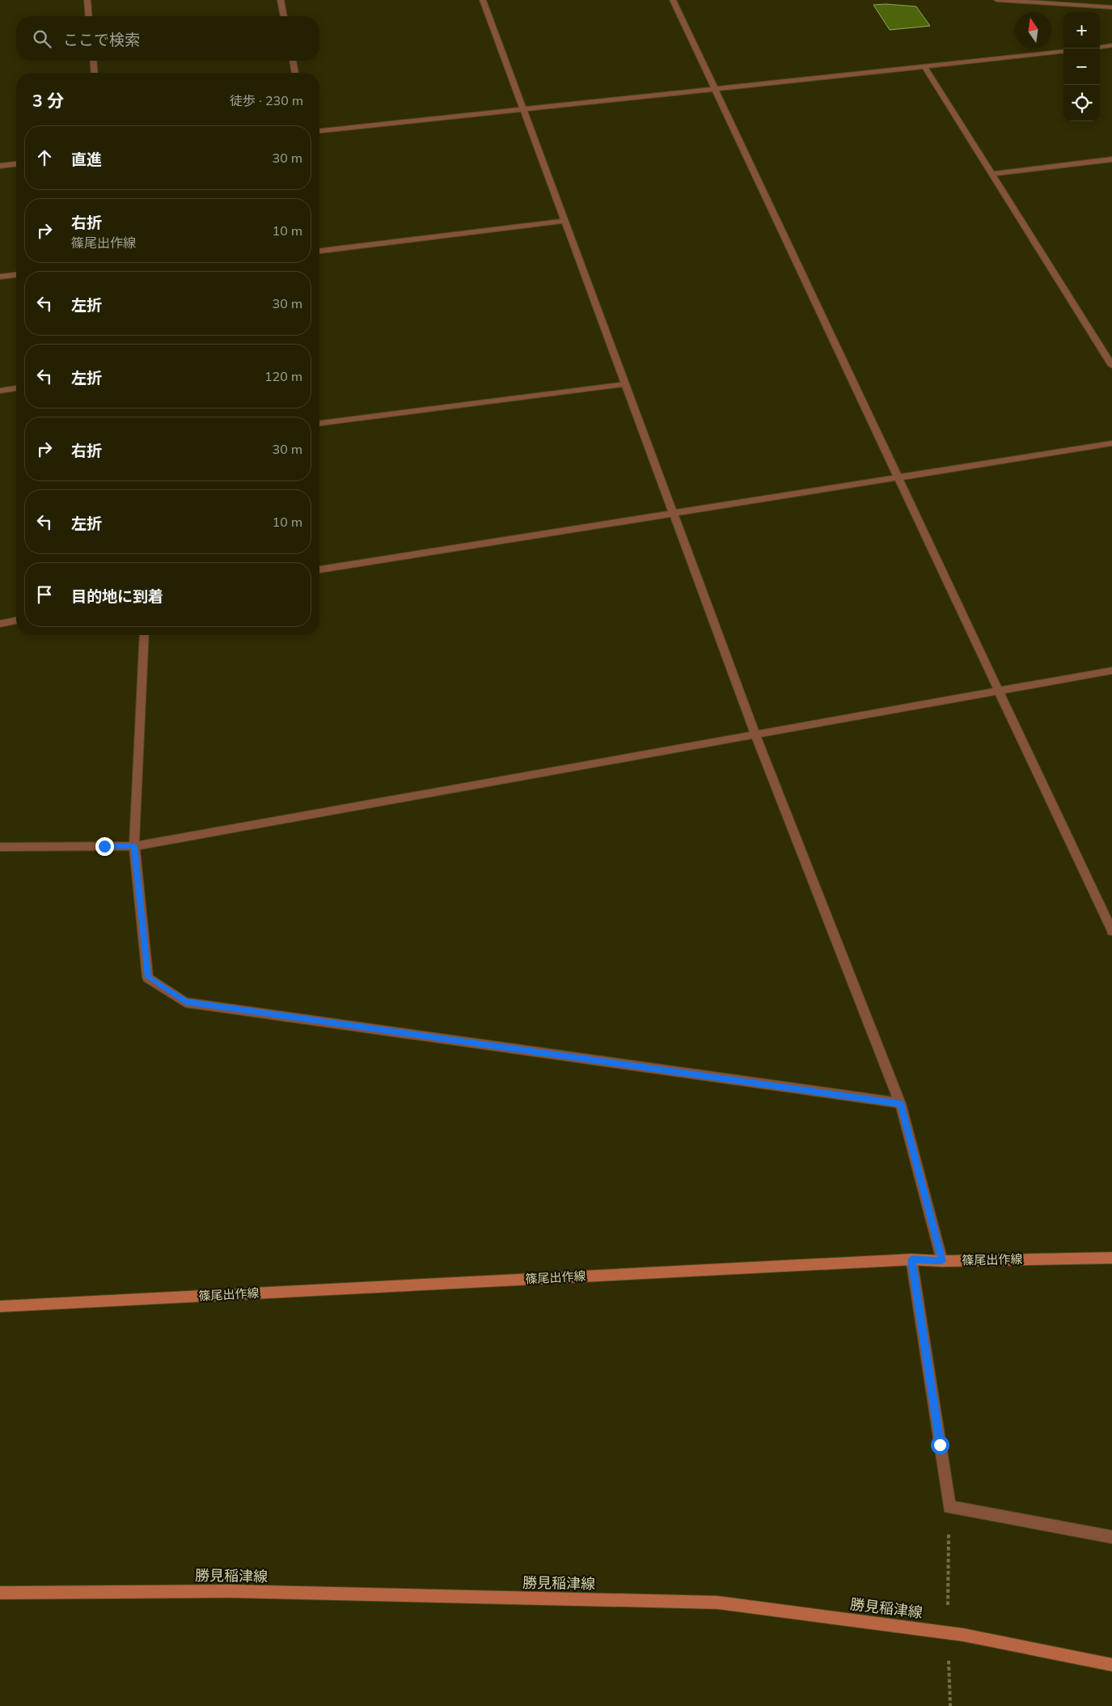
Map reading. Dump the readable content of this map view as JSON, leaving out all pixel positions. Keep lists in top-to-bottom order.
{
  "streets": {
    "main road": ["篠尾出作線", "勝見稲津線"]
  },
  "north": "top",
  "page": {
    "map_buttons": ["+", "−"],
    "search": "ここで検索",
    "heading": ["3 分", "徒歩 · 230 m"],
    "list": [
      ["直進", "30 m"],
      ["右折", "篠尾出作線", "10 m"],
      ["左折", "30 m"],
      ["左折", "120 m"],
      ["右折", "30 m"],
      ["左折", "10 m"],
      "目的地に到着"
    ]
  }
}
